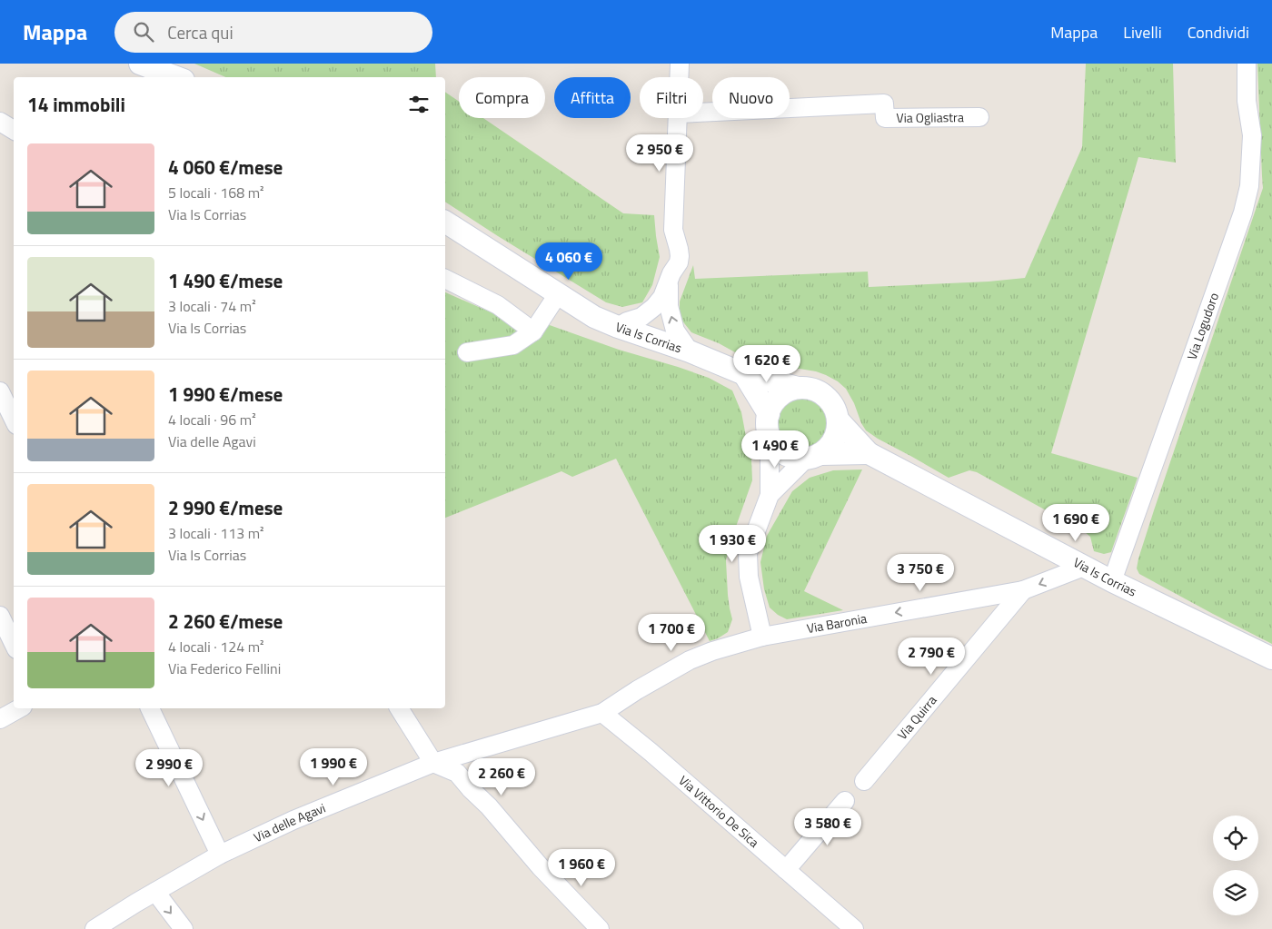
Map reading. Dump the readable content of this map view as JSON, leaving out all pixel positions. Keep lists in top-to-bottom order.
{
  "streets": {
    "street": [
      "Via Ogliastra",
      "Via Logudoro",
      "Via Is Corrias",
      "Via Baronia",
      "Via Quirra",
      "Via Vittorio De Sica",
      "Via delle Agavi"
    ]
  },
  "crossings": [
    ["Via Logudoro", "Via Is Corrias"],
    ["Via Is Corrias", "Via Baronia"],
    ["Via Baronia", "Via Quirra"],
    ["Via Baronia", "Via Vittorio De Sica"],
    ["Via Baronia", "Via delle Agavi"],
    ["Via Vittorio De Sica", "Via delle Agavi"]
  ],
  "one_way": ["Via Baronia"],
  "page": {
    "header": "Mappa",
    "search": "Cerca qui",
    "nav": ["Mappa", "Livelli", "Condividi"],
    "chip": [
      "Compra",
      "Affitta",
      "Filtri",
      "Nuovo"
    ],
    "heading": "14 immobili",
    "list": [
      {
        "name": "4 060 €/mese",
        "note": "5 locali · 168 m² · Via Is Corrias"
      },
      {
        "name": "1 490 €/mese",
        "note": "3 locali · 74 m² · Via Is Corrias"
      },
      {
        "name": "1 990 €/mese",
        "note": "4 locali · 96 m² · Via delle Agavi"
      },
      {
        "name": "2 990 €/mese",
        "note": "3 locali · 113 m² · Via Is Corrias"
      },
      {
        "name": "2 260 €/mese",
        "note": "4 locali · 124 m² · Via Federico Fellini"
      }
    ],
    "price": [
      "2 950 €",
      "4 060 €",
      "1 620 €",
      "1 490 €",
      "1 690 €",
      "1 930 €",
      "3 750 €",
      "1 700 €",
      "2 790 €",
      "1 990 €",
      "2 990 €",
      "2 260 €",
      "3 580 €",
      "1 960 €"
    ]
  }
}
